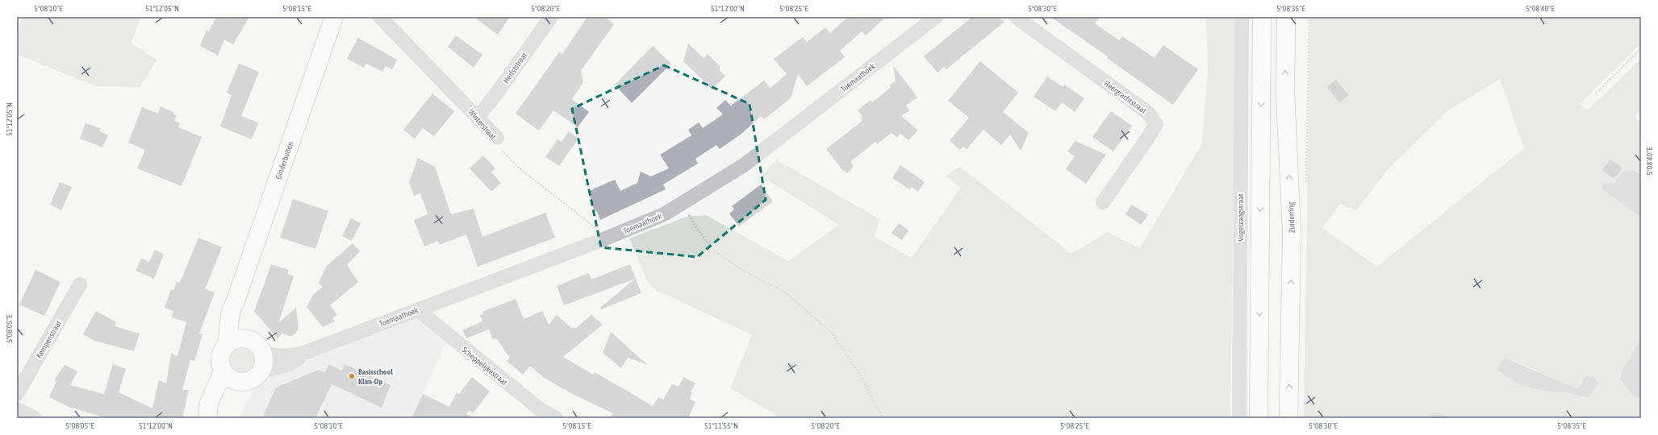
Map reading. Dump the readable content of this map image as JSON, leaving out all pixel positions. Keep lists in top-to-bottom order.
{
  "streets": {
    "main road": ["Ginderbuiten", "Zuiderring"],
    "street": [
      "Herfststraat",
      "Toemaathoek",
      "Heergrachtstraat",
      "Winterstraat",
      "Vogelzangstraat",
      "Kempenstraat",
      "Scheppelijkestraat"
    ]
  },
  "crossings": [
    ["Herfststraat", "Winterstraat"],
    ["Toemaathoek", "Winterstraat"],
    ["Toemaathoek", "Ginderbuiten"],
    ["Toemaathoek", "Scheppelijkestraat"]
  ],
  "places": ["Basisschool Klim-Op"],
  "coordinates": [
    "5°08'10\"E",
    "51°12'05\"N",
    "5°08'15\"E",
    "5°08'20\"E",
    "51°12'00\"N",
    "5°08'25\"E",
    "5°08'30\"E",
    "5°08'35\"E",
    "5°08'40\"E",
    "5°08'05\"E",
    "51°11'55\"N"
  ]
}
